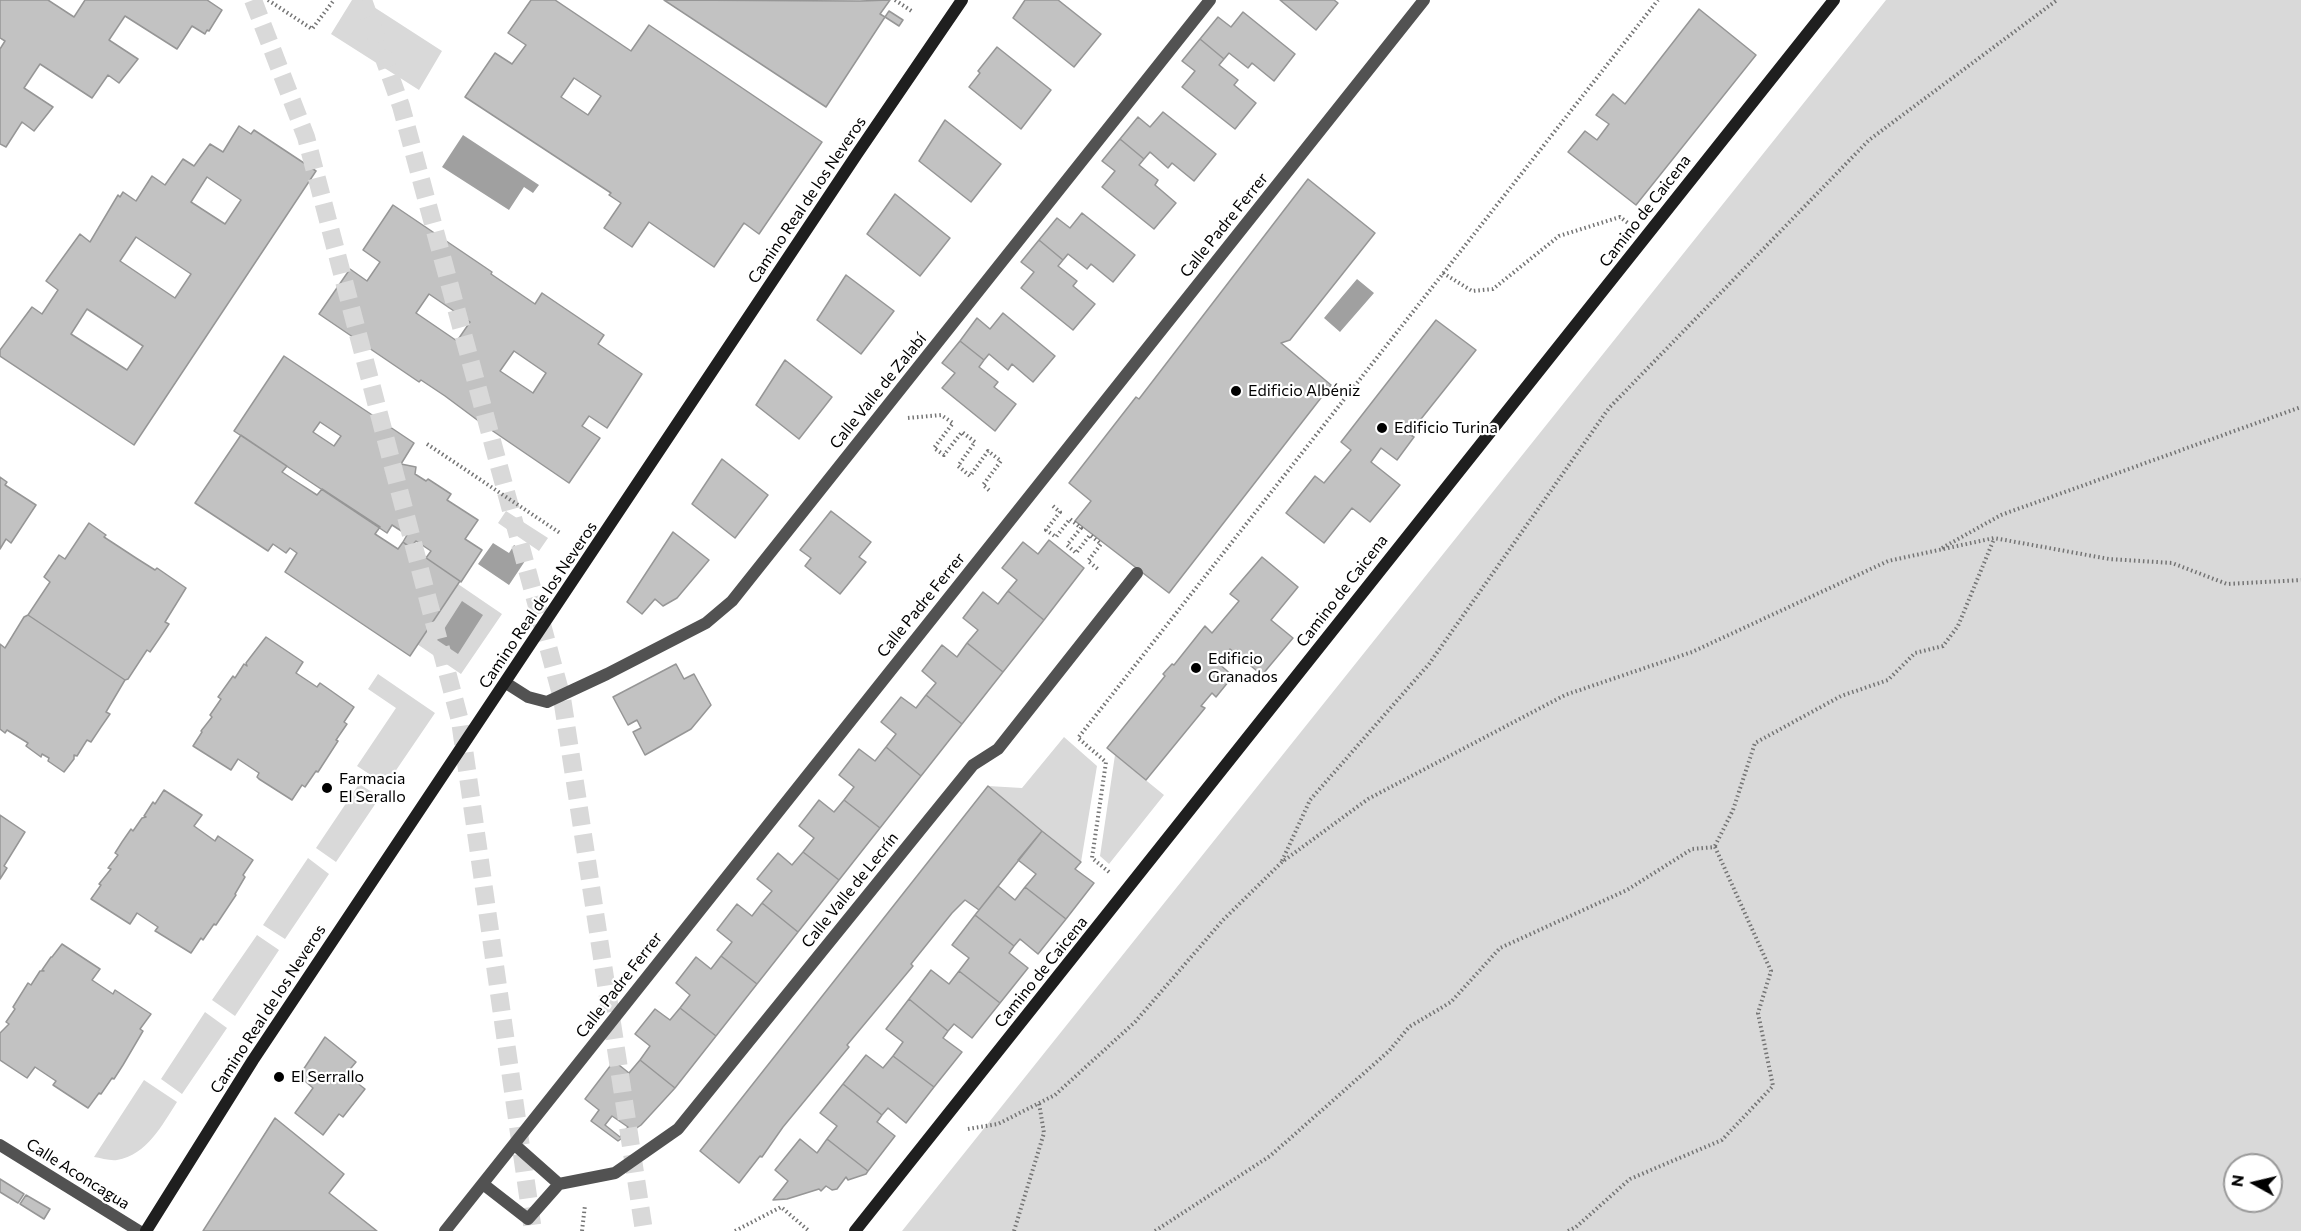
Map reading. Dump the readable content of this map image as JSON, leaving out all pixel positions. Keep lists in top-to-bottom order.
{
  "streets": {
    "street": [
      "Camino Real de los Neveros",
      "Camino de Caicena",
      "Calle Padre Ferrer",
      "Calle Valle de Zalabí",
      "Calle Valle de Lecrín",
      "Calle Aconcagua"
    ]
  },
  "crossings": [
    ["Camino Real de los Neveros", "Calle Valle de Zalabí"]
  ],
  "places": [
    "Edificio Albéniz",
    "Edificio Turina",
    "Edificio Granados",
    "Farmacia El Serallo",
    "El Serrallo"
  ],
  "north": "left"
}
